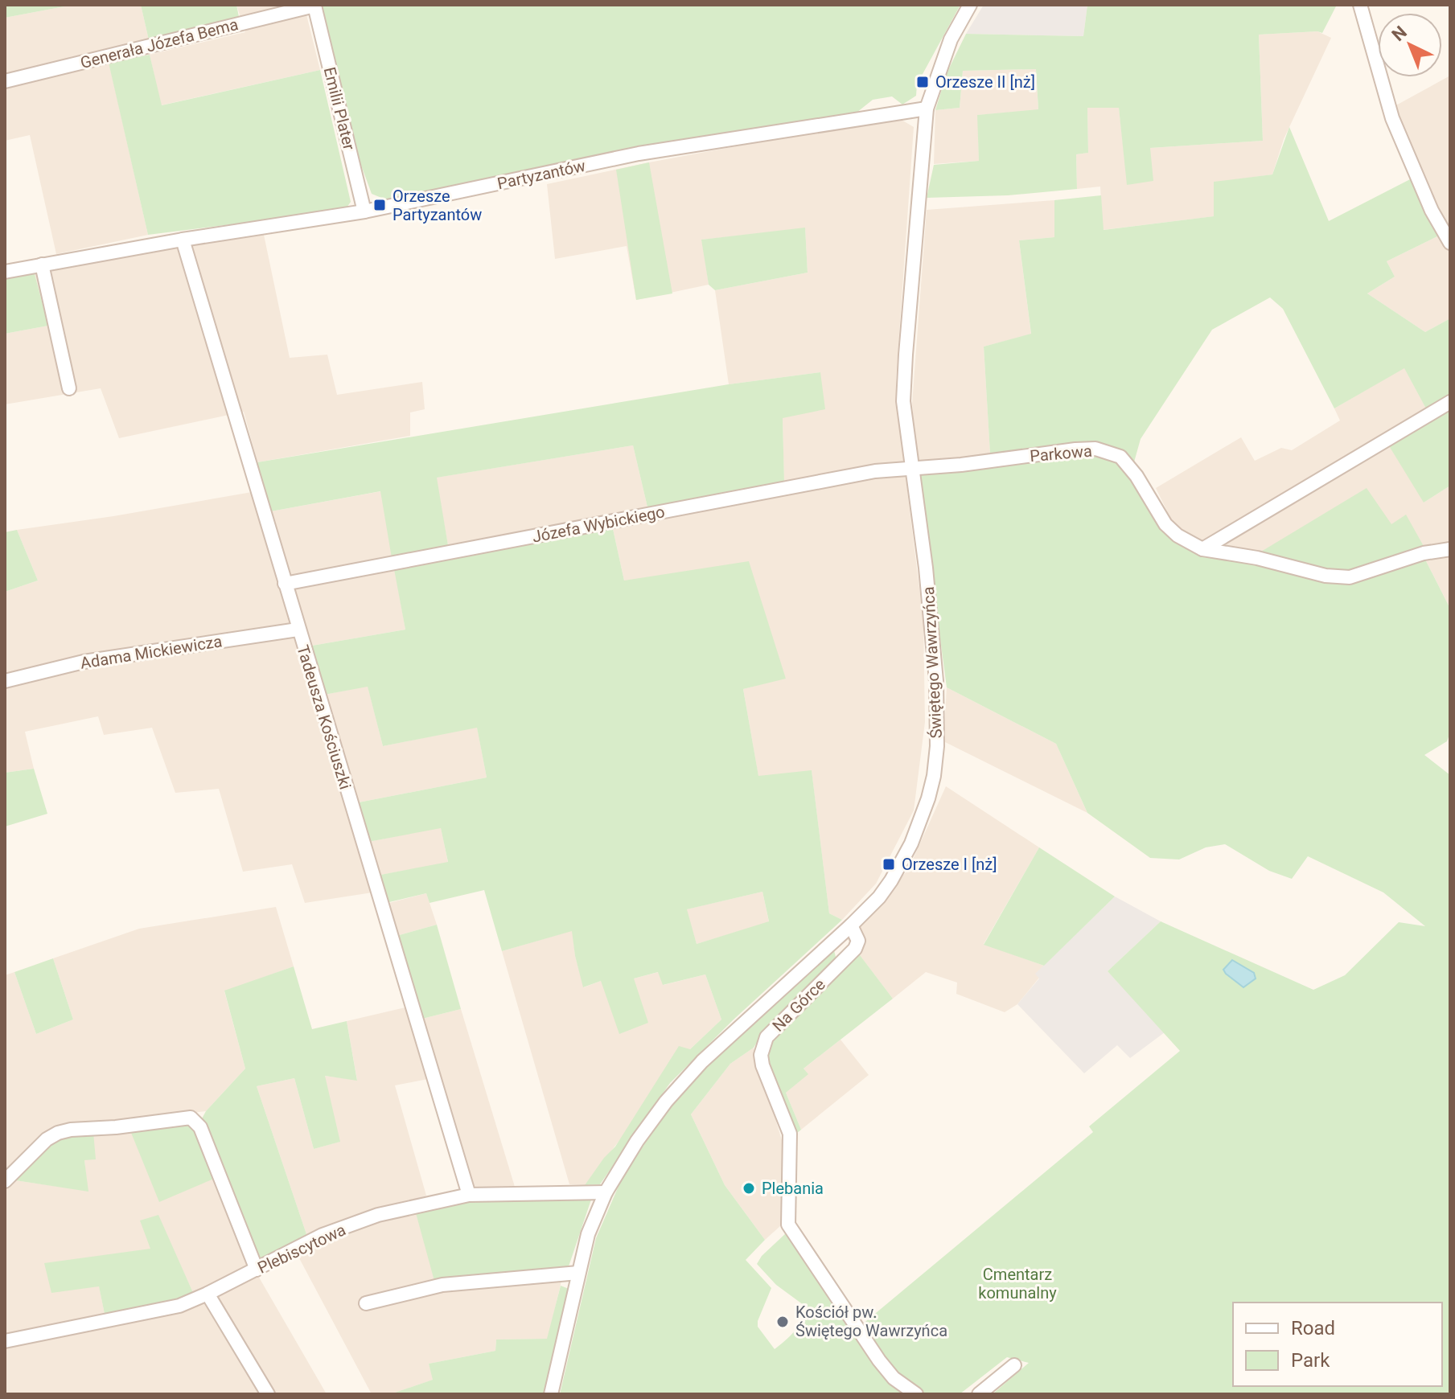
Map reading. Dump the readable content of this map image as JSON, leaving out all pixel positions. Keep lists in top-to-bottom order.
{
  "streets": {
    "street": [
      "Generała Józefa Bema",
      "Emilii Plater",
      "Partyzantów",
      "Parkowa",
      "Józefa Wybickiego",
      "Adama Mickiewicza",
      "Świętego Wawrzyńca",
      "Tadeusza Kościuszki",
      "Na Górce",
      "Plebiscytowa"
    ]
  },
  "crossings": [
    ["Generała Józefa Bema", "Emilii Plater"],
    ["Emilii Plater", "Partyzantów"],
    ["Partyzantów", "Świętego Wawrzyńca"],
    ["Partyzantów", "Tadeusza Kościuszki"],
    ["Parkowa", "Józefa Wybickiego"],
    ["Parkowa", "Świętego Wawrzyńca"],
    ["Józefa Wybickiego", "Świętego Wawrzyńca"],
    ["Józefa Wybickiego", "Tadeusza Kościuszki"],
    ["Adama Mickiewicza", "Tadeusza Kościuszki"],
    ["Świętego Wawrzyńca", "Na Górce"],
    ["Świętego Wawrzyńca", "Plebiscytowa"],
    ["Tadeusza Kościuszki", "Plebiscytowa"]
  ],
  "parks": ["Cmentarz komunalny"],
  "places": {
    "transit": ["Orzesze II [nż]", "Orzesze Partyzantów", "Orzesze I [nż]"],
    "other": ["Plebania", "Kościół pw. Świętego Wawrzyńca"]
  },
  "legend": ["Road", "Park"],
  "north": "top left"
}
